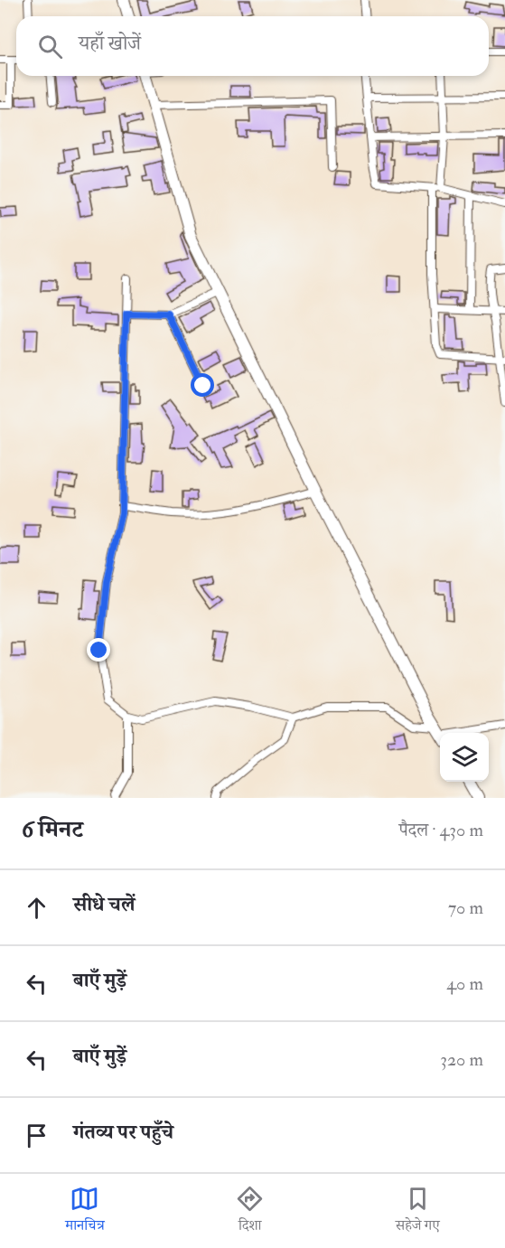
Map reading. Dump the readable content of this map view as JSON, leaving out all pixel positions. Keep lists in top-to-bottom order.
{
  "page": {
    "search": "यहाँ खोजें",
    "heading": ["6 मिनट", "पैदल · 430 m"],
    "list": [
      ["सीधे चलें", "70 m"],
      ["बाएँ मुड़ें", "40 m"],
      ["बाएँ मुड़ें", "320 m"],
      "गंतव्य पर पहुँचे"
    ],
    "nav": ["मानचित्र", "दिशा", "सहेजे गए"]
  }
}
